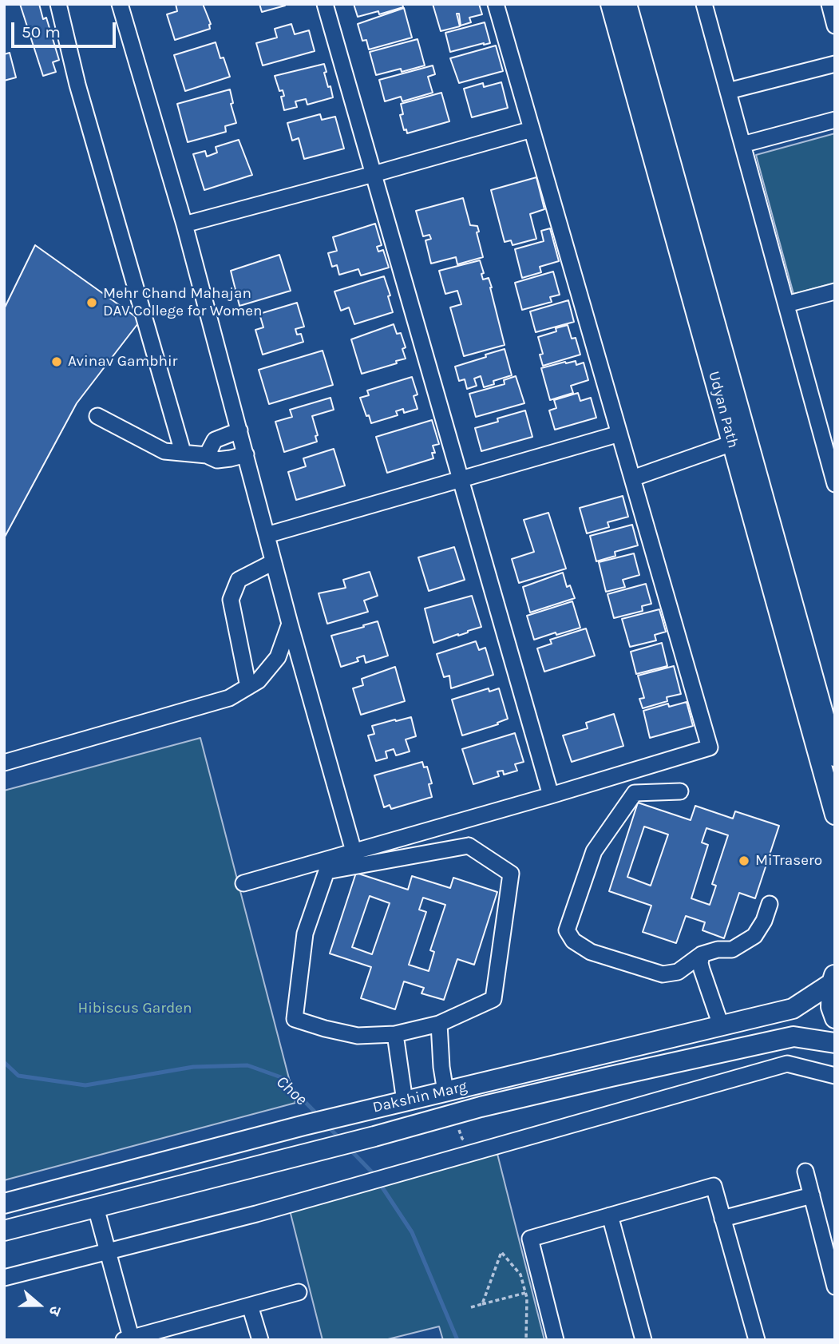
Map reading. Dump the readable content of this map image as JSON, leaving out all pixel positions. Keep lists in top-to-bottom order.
{
  "streets": {
    "main road": ["Udyan Path", "Dakshin Marg"]
  },
  "water": ["Choe"],
  "parks": ["Hibiscus Garden"],
  "places": ["Mehr Chand Mahajan DAV College for Women", "Avinav Gambhir", "MiTrasero"],
  "scale_bar": "50 m",
  "north": "right"
}
